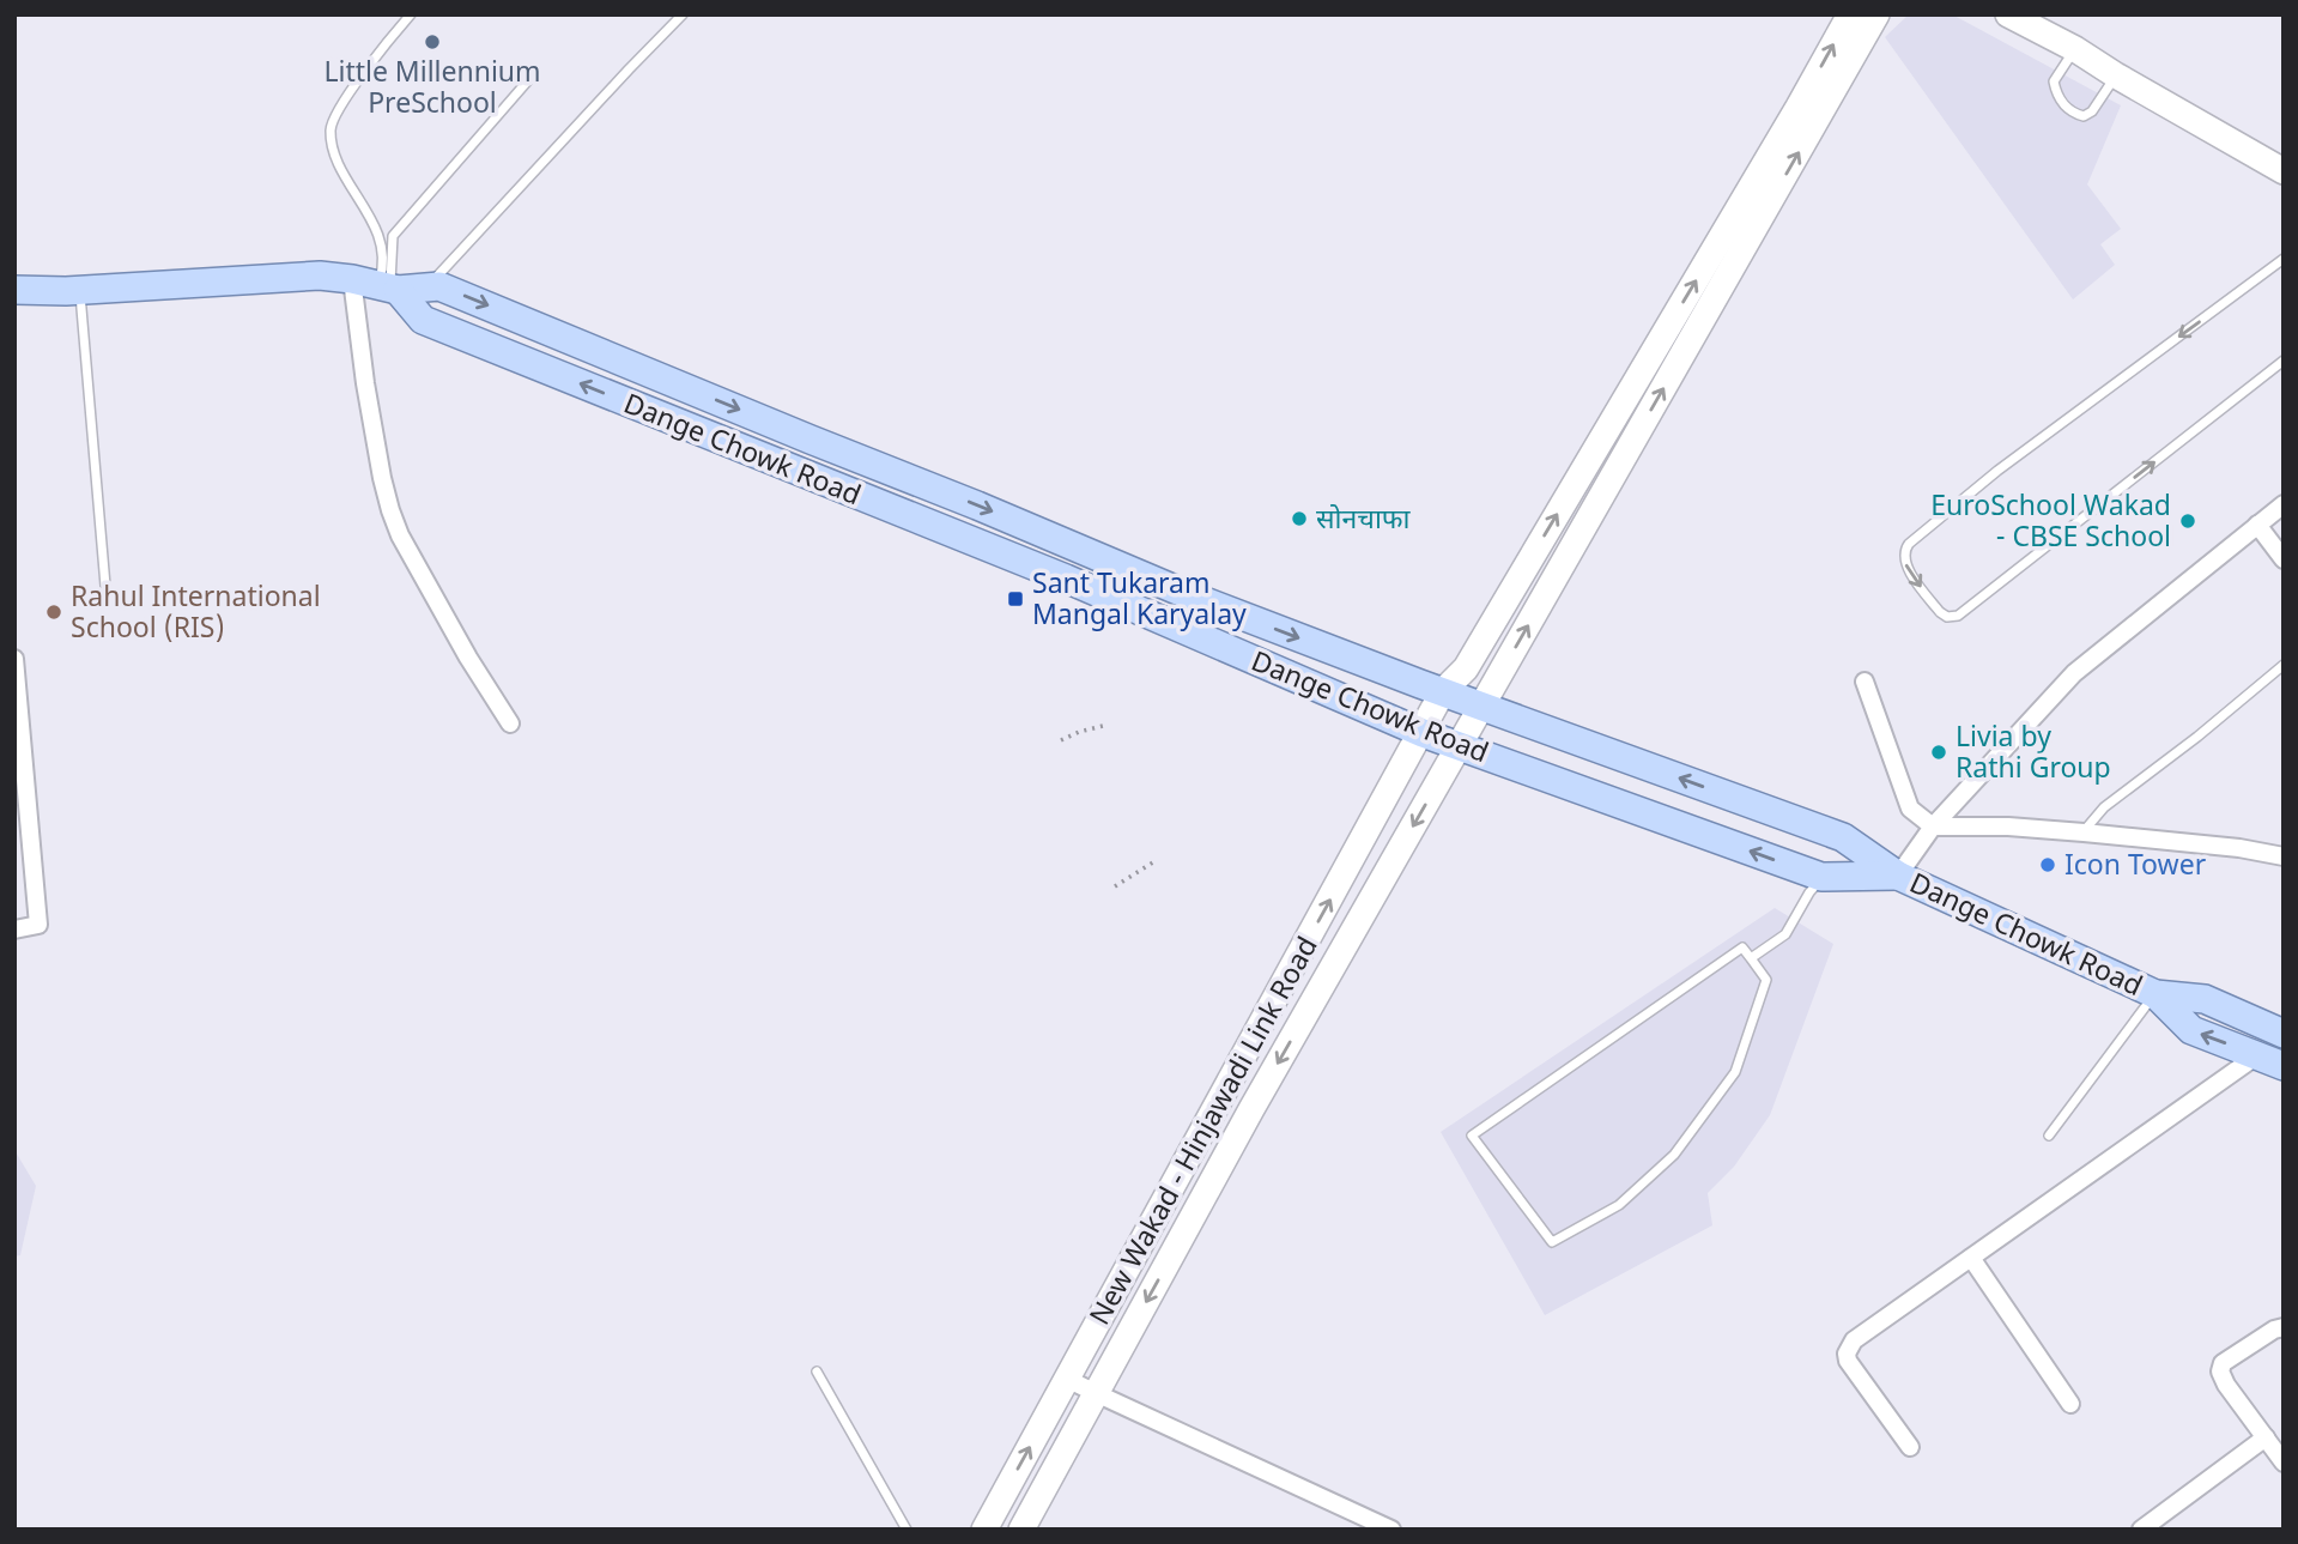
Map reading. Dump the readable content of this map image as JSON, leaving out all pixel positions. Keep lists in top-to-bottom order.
{
  "streets": {
    "main road": ["Dange Chowk Road", "New Wakad - Hinjawadi Link Road"]
  },
  "crossings": [
    ["Dange Chowk Road", "New Wakad - Hinjawadi Link Road"]
  ],
  "places": {
    "other": [
      "Little Millennium PreSchool",
      "सोनचाफा",
      "EuroSchool Wakad - CBSE School",
      "Rahul International School (RIS)",
      "Livia by Rathi Group",
      "Icon Tower"
    ],
    "transit": ["Sant Tukaram Mangal Karyalay"]
  }
}
